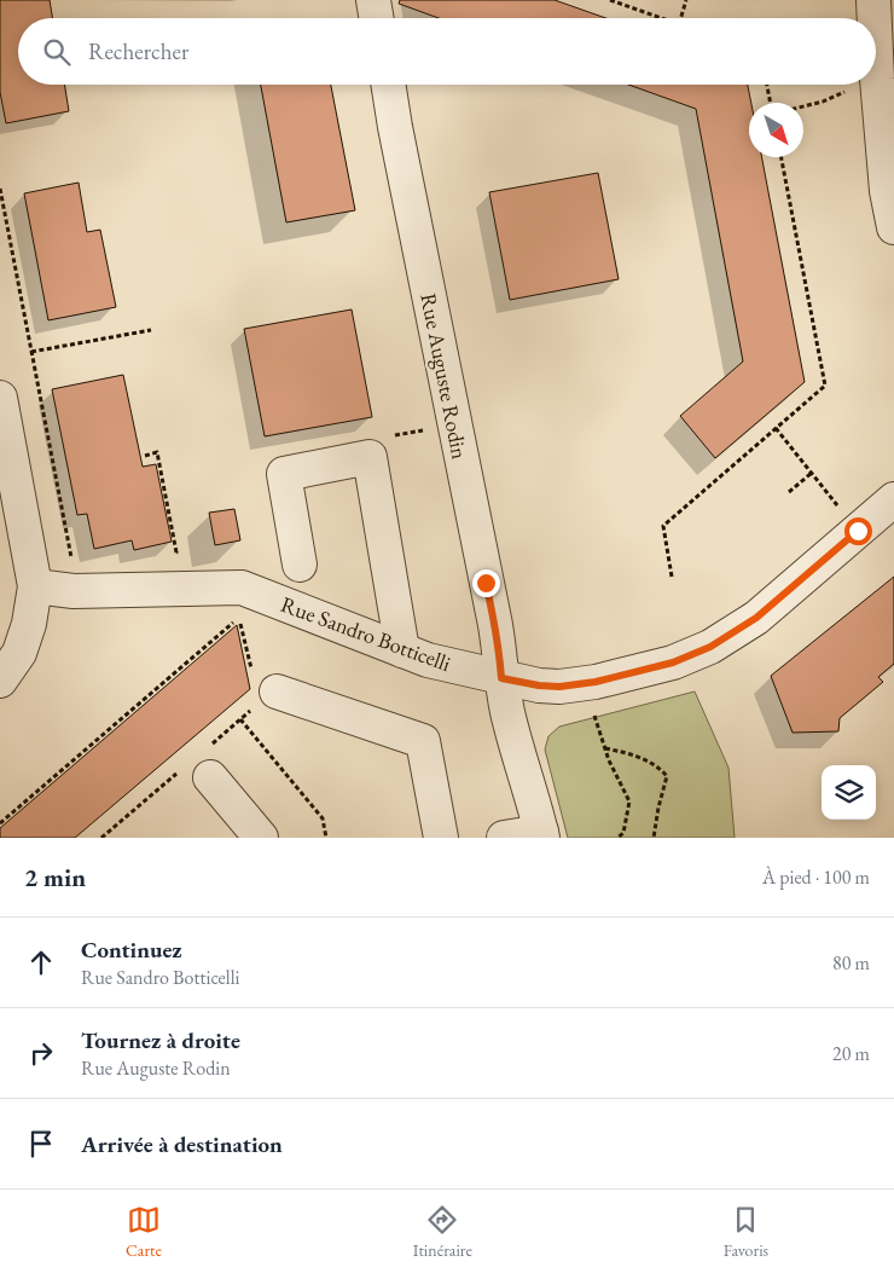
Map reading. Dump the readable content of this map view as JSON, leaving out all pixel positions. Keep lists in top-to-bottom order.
{
  "streets": {
    "street": ["Rue Auguste Rodin", "Rue Sandro Botticelli"]
  },
  "crossings": [
    ["Rue Auguste Rodin", "Rue Sandro Botticelli"]
  ],
  "north": "bottom right",
  "page": {
    "search": "Rechercher",
    "heading": ["2 min", "À pied · 100 m"],
    "list": [
      ["Continuez", "Rue Sandro Botticelli", "80 m"],
      ["Tournez à droite", "Rue Auguste Rodin", "20 m"],
      "Arrivée à destination"
    ],
    "nav": ["Carte", "Itinéraire", "Favoris"]
  }
}
